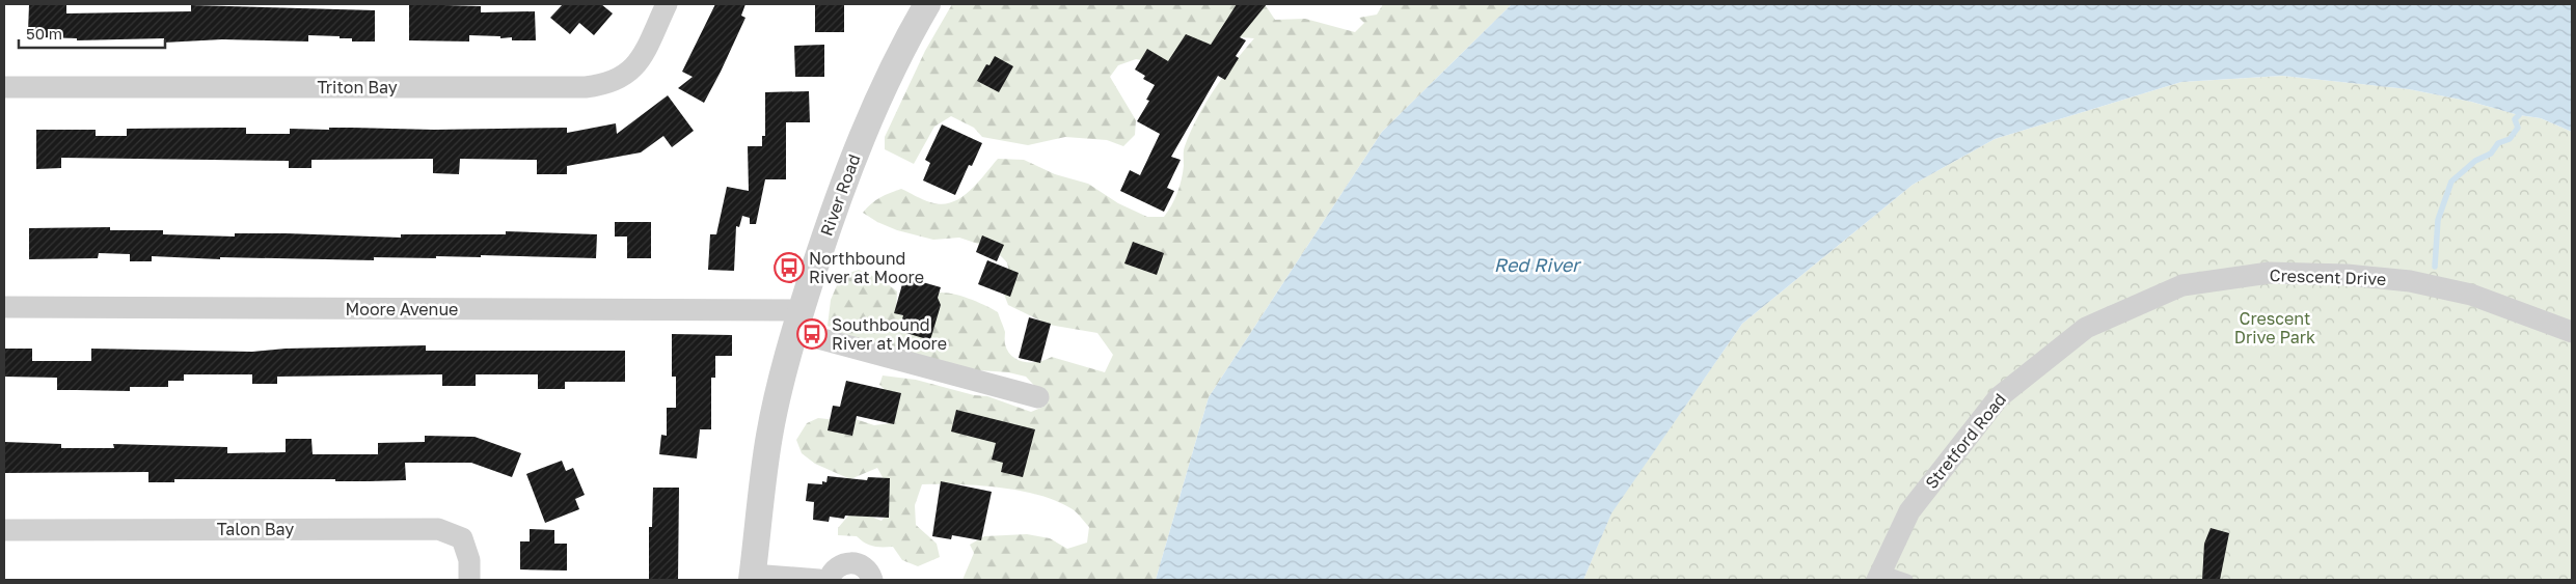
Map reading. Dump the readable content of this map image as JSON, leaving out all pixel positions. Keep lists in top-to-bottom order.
{
  "streets": {
    "street": [
      "Triton Bay",
      "River Road",
      "Crescent Drive",
      "Moore Avenue",
      "Stretford Road",
      "Talon Bay"
    ]
  },
  "crossings": [
    ["River Road", "Moore Avenue"],
    ["Crescent Drive", "Stretford Road"]
  ],
  "water": ["Red River"],
  "parks": ["Crescent Drive Park"],
  "places": {
    "bus stop": ["Northbound River at Moore", "Southbound River at Moore"]
  },
  "scale_bar": "50 m"
}
